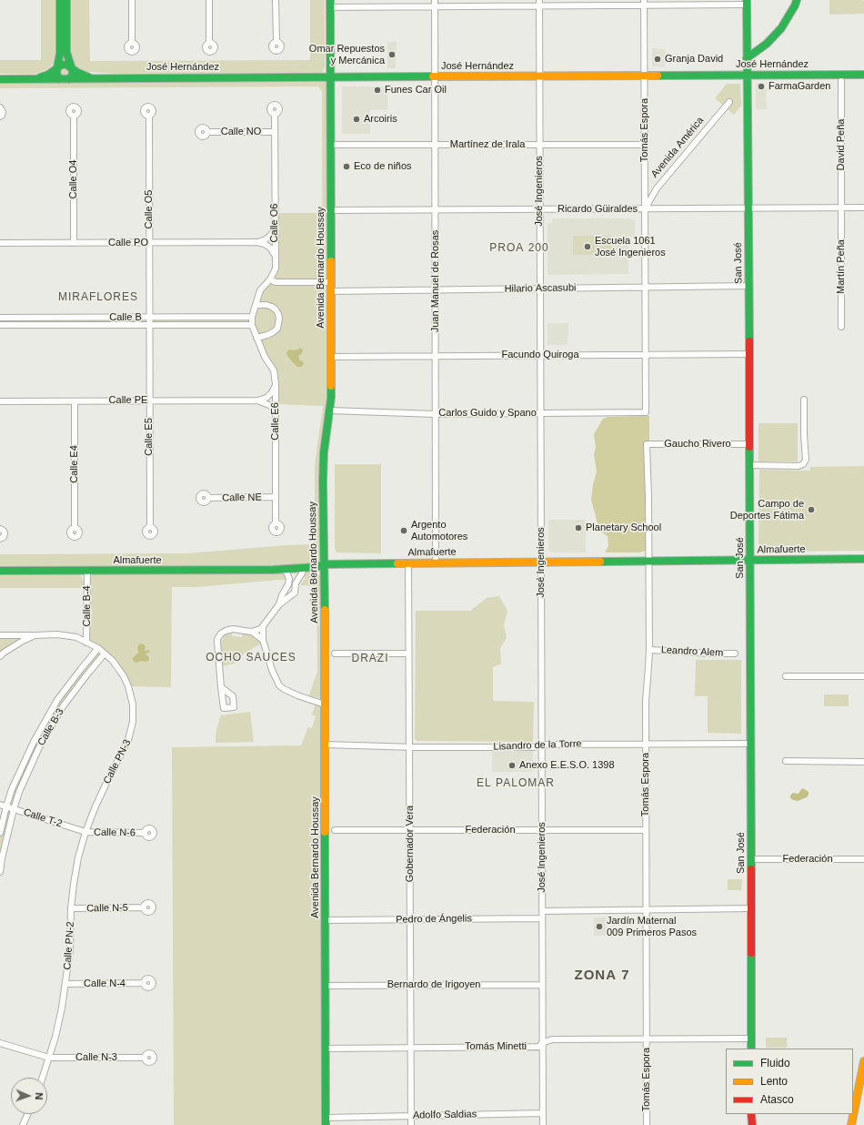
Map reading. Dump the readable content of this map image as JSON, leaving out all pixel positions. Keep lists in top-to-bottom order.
{
  "streets": {
    "street": [
      "José Hernández",
      "Tomás Espora",
      "Calle NO",
      "Martínez de Irala",
      "David Peña",
      "Avenida América",
      "Calle O4",
      "José Ingenieros",
      "Calle O5",
      "Ricardo Güiraldes",
      "Calle O6",
      "Calle PO",
      "San José",
      "Martín Peña",
      "Avenida Bernardo Houssay",
      "Juan Manuel de Rosas",
      "Hilario Ascasubi",
      "Calle B",
      "Facundo Quiroga",
      "Calle PE",
      "Carlos Guido y Spano",
      "Calle E6",
      "Calle E5",
      "Gaucho Rivero",
      "Calle E4",
      "Calle NE",
      "Almafuerte",
      "Calle B-4",
      "Leandro Alem",
      "Calle B-3",
      "Lisandro de la Torre",
      "Calle PN-3",
      "Calle T-2",
      "Federación",
      "Calle N-6",
      "Gobernador Vera",
      "Calle N-5",
      "Pedro de Ángelis",
      "Calle PN-2",
      "Calle N-4",
      "Bernardo de Irigoyen",
      "Tomás Minetti",
      "Calle N-3",
      "Adolfo Saldias"
    ]
  },
  "crossings": [
    ["José Hernández", "Tomás Espora"],
    ["José Hernández", "José Ingenieros"],
    ["José Hernández", "San José"],
    ["José Hernández", "Avenida Bernardo Houssay"],
    ["José Hernández", "Juan Manuel de Rosas"],
    ["Tomás Espora", "Martínez de Irala"],
    ["Tomás Espora", "Avenida América"],
    ["Tomás Espora", "Ricardo Güiraldes"],
    ["Tomás Espora", "Hilario Ascasubi"],
    ["Tomás Espora", "Facundo Quiroga"],
    ["Tomás Espora", "Carlos Guido y Spano"],
    ["Tomás Espora", "Gaucho Rivero"],
    ["Tomás Espora", "Almafuerte"],
    ["Tomás Espora", "Leandro Alem"],
    ["Tomás Espora", "Lisandro de la Torre"],
    ["Tomás Espora", "Federación"],
    ["Tomás Espora", "Tomás Minetti"],
    ["Calle NO", "Calle O6"],
    ["Martínez de Irala", "José Ingenieros"],
    ["Martínez de Irala", "Avenida Bernardo Houssay"],
    ["Martínez de Irala", "Juan Manuel de Rosas"],
    ["David Peña", "Ricardo Güiraldes"],
    ["David Peña", "Martín Peña"],
    ["Avenida América", "Ricardo Güiraldes"],
    ["Calle O4", "Calle PO"],
    ["José Ingenieros", "Ricardo Güiraldes"],
    ["José Ingenieros", "Hilario Ascasubi"],
    ["José Ingenieros", "Facundo Quiroga"],
    ["José Ingenieros", "Carlos Guido y Spano"],
    ["José Ingenieros", "Almafuerte"],
    ["José Ingenieros", "Lisandro de la Torre"],
    ["José Ingenieros", "Federación"],
    ["José Ingenieros", "Pedro de Ángelis"],
    ["José Ingenieros", "Bernardo de Irigoyen"],
    ["José Ingenieros", "Tomás Minetti"],
    ["José Ingenieros", "Adolfo Saldias"],
    ["Calle O5", "Calle PO"],
    ["Calle O5", "Calle B"],
    ["Calle O5", "Calle E5"],
    ["Ricardo Güiraldes", "San José"],
    ["Ricardo Güiraldes", "Martín Peña"],
    ["Ricardo Güiraldes", "Avenida Bernardo Houssay"],
    ["Ricardo Güiraldes", "Juan Manuel de Rosas"],
    ["Calle O6", "Calle PO"],
    ["Calle O6", "Calle B"],
    ["Calle O6", "Calle E6"],
    ["San José", "Hilario Ascasubi"],
    ["San José", "Facundo Quiroga"],
    ["San José", "Gaucho Rivero"],
    ["San José", "Almafuerte"],
    ["San José", "Lisandro de la Torre"],
    ["San José", "Federación"],
    ["San José", "Tomás Minetti"],
    ["Avenida Bernardo Houssay", "Hilario Ascasubi"],
    ["Avenida Bernardo Houssay", "Facundo Quiroga"],
    ["Avenida Bernardo Houssay", "Carlos Guido y Spano"],
    ["Avenida Bernardo Houssay", "Almafuerte"],
    ["Avenida Bernardo Houssay", "Lisandro de la Torre"],
    ["Avenida Bernardo Houssay", "Pedro de Ángelis"],
    ["Avenida Bernardo Houssay", "Bernardo de Irigoyen"],
    ["Avenida Bernardo Houssay", "Tomás Minetti"],
    ["Avenida Bernardo Houssay", "Adolfo Saldias"],
    ["Juan Manuel de Rosas", "Hilario Ascasubi"],
    ["Juan Manuel de Rosas", "Facundo Quiroga"],
    ["Juan Manuel de Rosas", "Carlos Guido y Spano"],
    ["Juan Manuel de Rosas", "Almafuerte"],
    ["Calle B", "Calle E6"],
    ["Calle B", "Calle E5"],
    ["Calle PE", "Calle E6"],
    ["Calle PE", "Calle E5"],
    ["Calle PE", "Calle E4"],
    ["Calle E6", "Calle NE"],
    ["Almafuerte", "Calle B-4"],
    ["Almafuerte", "Gobernador Vera"],
    ["Calle B-4", "Calle PN-3"],
    ["Calle B-3", "Calle PN-3"],
    ["Calle B-3", "Calle T-2"],
    ["Lisandro de la Torre", "Gobernador Vera"],
    ["Calle PN-3", "Calle T-2"],
    ["Calle PN-3", "Calle N-6"],
    ["Calle PN-3", "Calle PN-2"],
    ["Calle T-2", "Calle N-6"],
    ["Calle T-2", "Calle PN-2"],
    ["Federación", "Gobernador Vera"],
    ["Calle N-6", "Calle PN-2"],
    ["Gobernador Vera", "Pedro de Ángelis"],
    ["Gobernador Vera", "Bernardo de Irigoyen"],
    ["Gobernador Vera", "Tomás Minetti"],
    ["Gobernador Vera", "Adolfo Saldias"],
    ["Calle N-5", "Calle PN-2"],
    ["Calle PN-2", "Calle N-4"],
    ["Calle PN-2", "Calle N-3"]
  ],
  "districts": [
    "PROA 200",
    "MIRAFLORES",
    "OCHO SAUCES",
    "DRAZI",
    "EL PALOMAR",
    "ZONA 7"
  ],
  "places": [
    "Omar Repuestos y Mercánica",
    "Granja David",
    "FarmaGarden",
    "Funes Car Oil",
    "Arcoiris",
    "Eco de niños",
    "Escuela 1061 José Ingenieros",
    "Campo de Deportes Fátima",
    "Planetary School",
    "Argento Automotores",
    "Anexo E.E.S.O. 1398",
    "Jardín Maternal 009 Primeros Pasos"
  ],
  "legend": ["Fluido", "Lento", "Atasco"],
  "north": "right"
}
